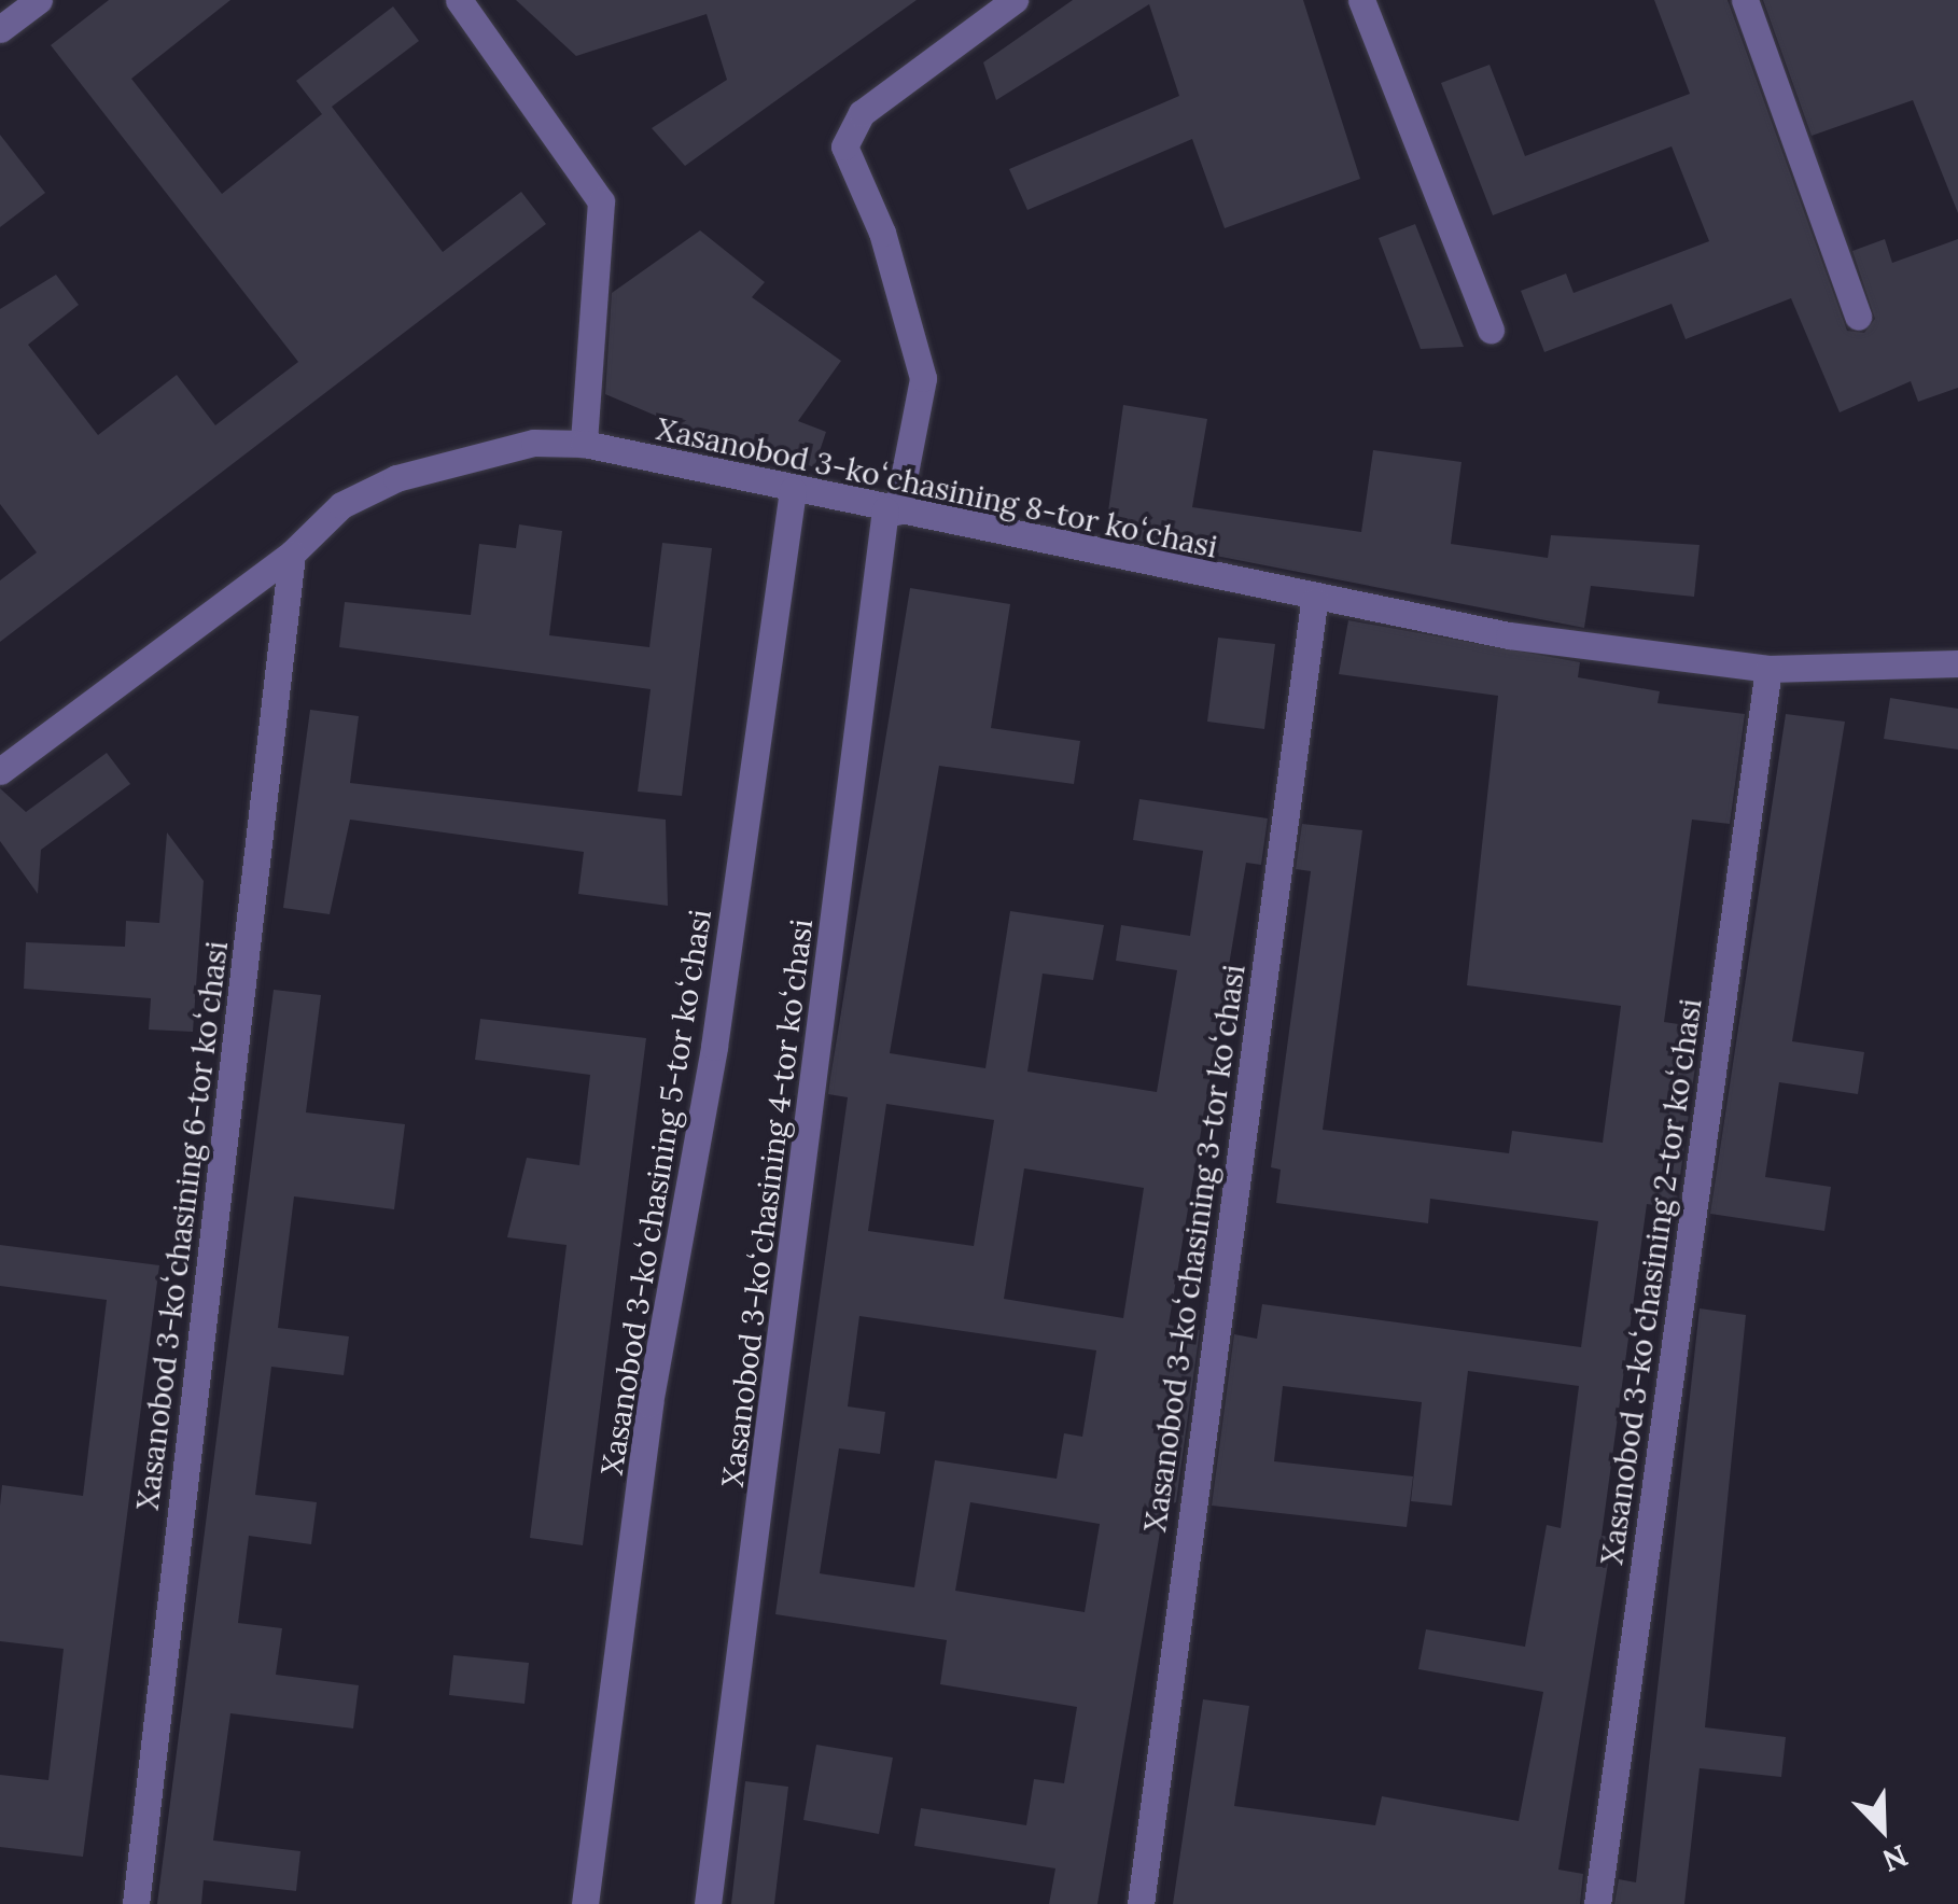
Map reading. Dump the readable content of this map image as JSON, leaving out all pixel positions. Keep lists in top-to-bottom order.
{
  "streets": {
    "street": [
      "Xasanobod 3-koʻchasining 8-tor koʻchasi",
      "Xasanobod 3-koʻchasining 5-tor koʻchasi",
      "Xasanobod 3-koʻchasining 4-tor koʻchasi",
      "Xasanobod 3-koʻchasining 6-tor koʻchasi",
      "Xasanobod 3-koʻchasining 3-tor koʻchasi",
      "Xasanobod 3-koʻchasining 2-tor koʻchasi"
    ]
  },
  "crossings": [
    ["Xasanobod 3-koʻchasining 8-tor koʻchasi", "Xasanobod 3-koʻchasining 5-tor koʻchasi"],
    ["Xasanobod 3-koʻchasining 8-tor koʻchasi", "Xasanobod 3-koʻchasining 4-tor koʻchasi"],
    ["Xasanobod 3-koʻchasining 8-tor koʻchasi", "Xasanobod 3-koʻchasining 6-tor koʻchasi"],
    ["Xasanobod 3-koʻchasining 8-tor koʻchasi", "Xasanobod 3-koʻchasining 3-tor koʻchasi"],
    ["Xasanobod 3-koʻchasining 8-tor koʻchasi", "Xasanobod 3-koʻchasining 2-tor koʻchasi"]
  ],
  "north": "bottom right"
}
